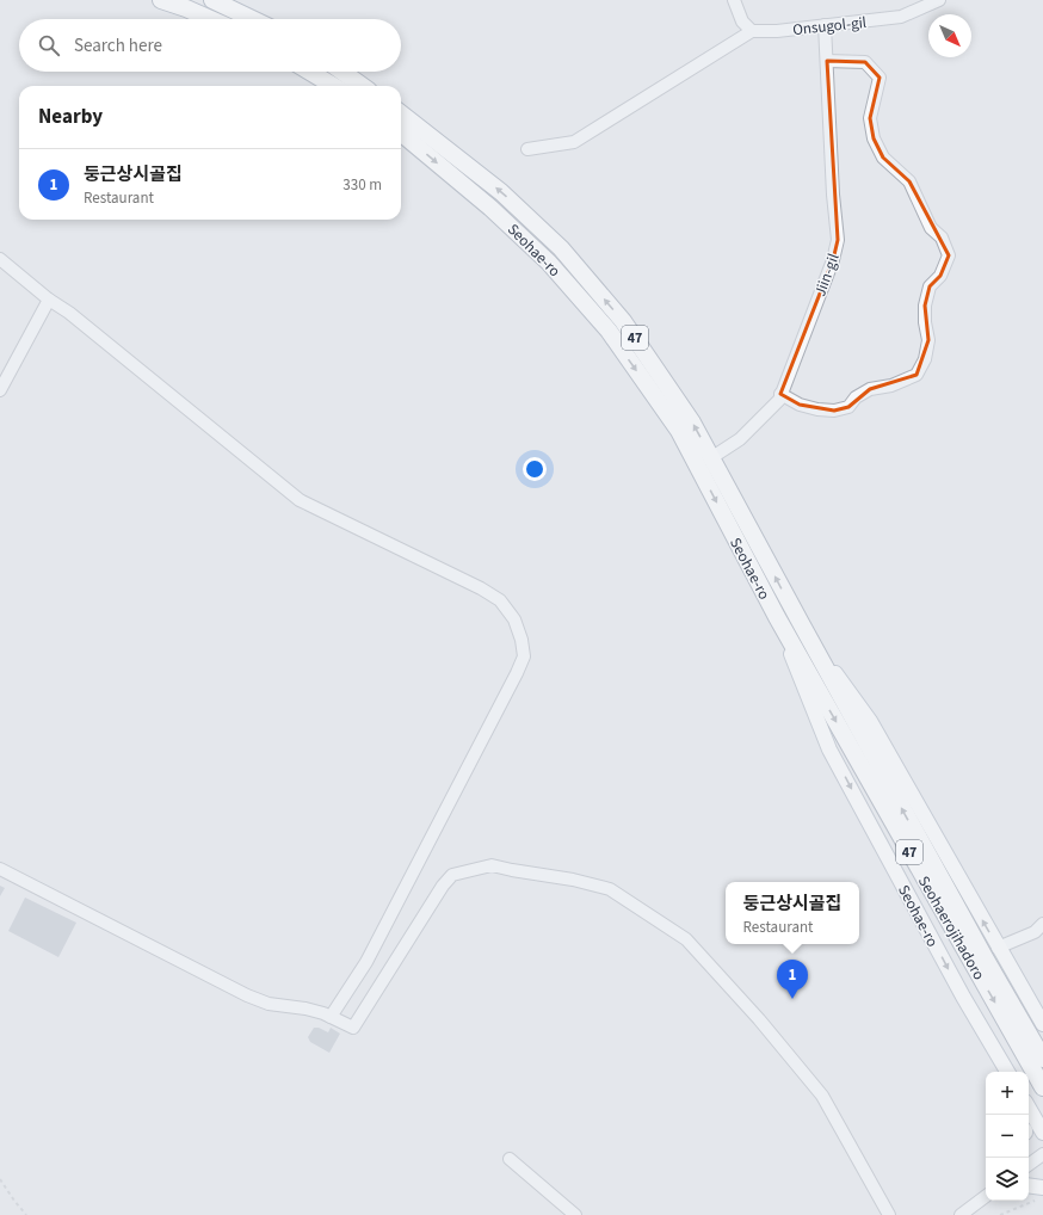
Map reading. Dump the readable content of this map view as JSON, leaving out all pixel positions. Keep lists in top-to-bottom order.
{
  "streets": {
    "highway": ["Seohae-ro", "47", "Seohaerojihadoro"],
    "street": ["Onsugol-gil", "Jiin-gil"]
  },
  "crossings": [
    ["Onsugol-gil", "Jiin-gil"],
    ["Seohae-ro", "Jiin-gil"],
    ["Seohae-ro", "Seohaerojihadoro"]
  ],
  "north": "bottom right",
  "page": {
    "search": "Search here",
    "heading": "Nearby",
    "list": [
      {
        "mark": "1",
        "name": "둥근상시골집",
        "note": "Restaurant",
        "value": "330 m"
      }
    ],
    "popup": ["둥근상시골집", "Restaurant"],
    "pins": "1",
    "map_buttons": ["+", "−"]
  }
}
